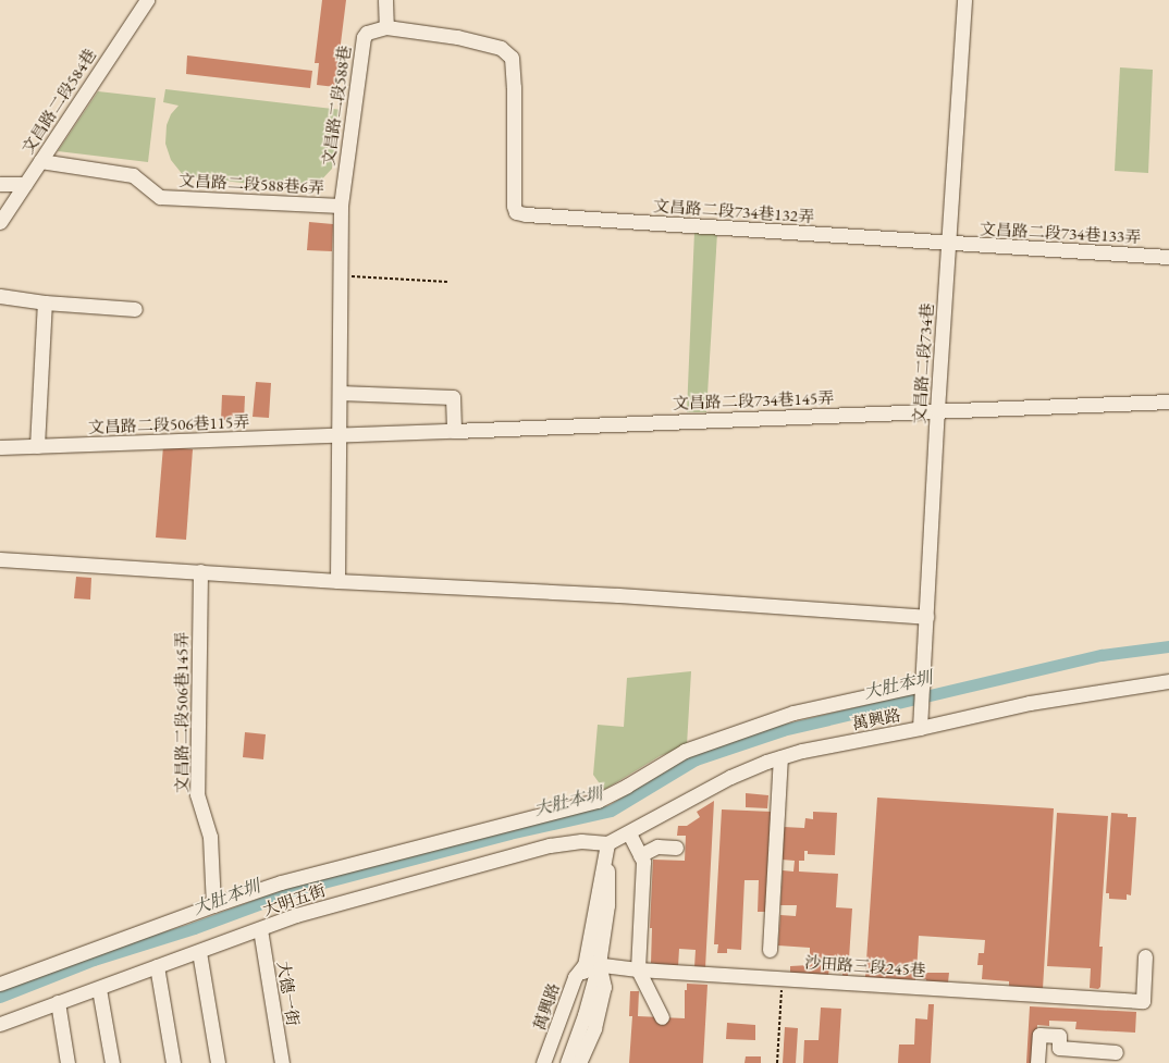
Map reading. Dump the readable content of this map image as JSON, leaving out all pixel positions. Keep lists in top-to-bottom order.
{
  "streets": {
    "street": [
      "文昌路二段584巷",
      "文昌路二段588巷",
      "文昌路二段588巷6弄",
      "文昌路二段734巷132弄",
      "文昌路二段734巷133弄",
      "文昌路二段734巷",
      "文昌路二段734巷145弄",
      "文昌路二段506巷115弄",
      "文昌路二段506巷145弄",
      "萬興路",
      "大明五街",
      "沙田路三段245巷",
      "大德一街"
    ]
  },
  "crossings": [
    ["文昌路二段584巷", "文昌路二段588巷6弄"],
    ["文昌路二段588巷", "文昌路二段588巷6弄"],
    ["文昌路二段588巷", "文昌路二段734巷132弄"],
    ["文昌路二段734巷132弄", "文昌路二段734巷133弄"],
    ["文昌路二段734巷132弄", "文昌路二段734巷"],
    ["文昌路二段734巷133弄", "文昌路二段734巷"],
    ["文昌路二段734巷", "文昌路二段734巷145弄"],
    ["文昌路二段734巷", "萬興路"],
    ["文昌路二段734巷145弄", "文昌路二段506巷115弄"],
    ["萬興路", "大明五街"],
    ["萬興路", "沙田路三段245巷"],
    ["大明五街", "大德一街"]
  ],
  "water": ["大肚本圳"]
}
